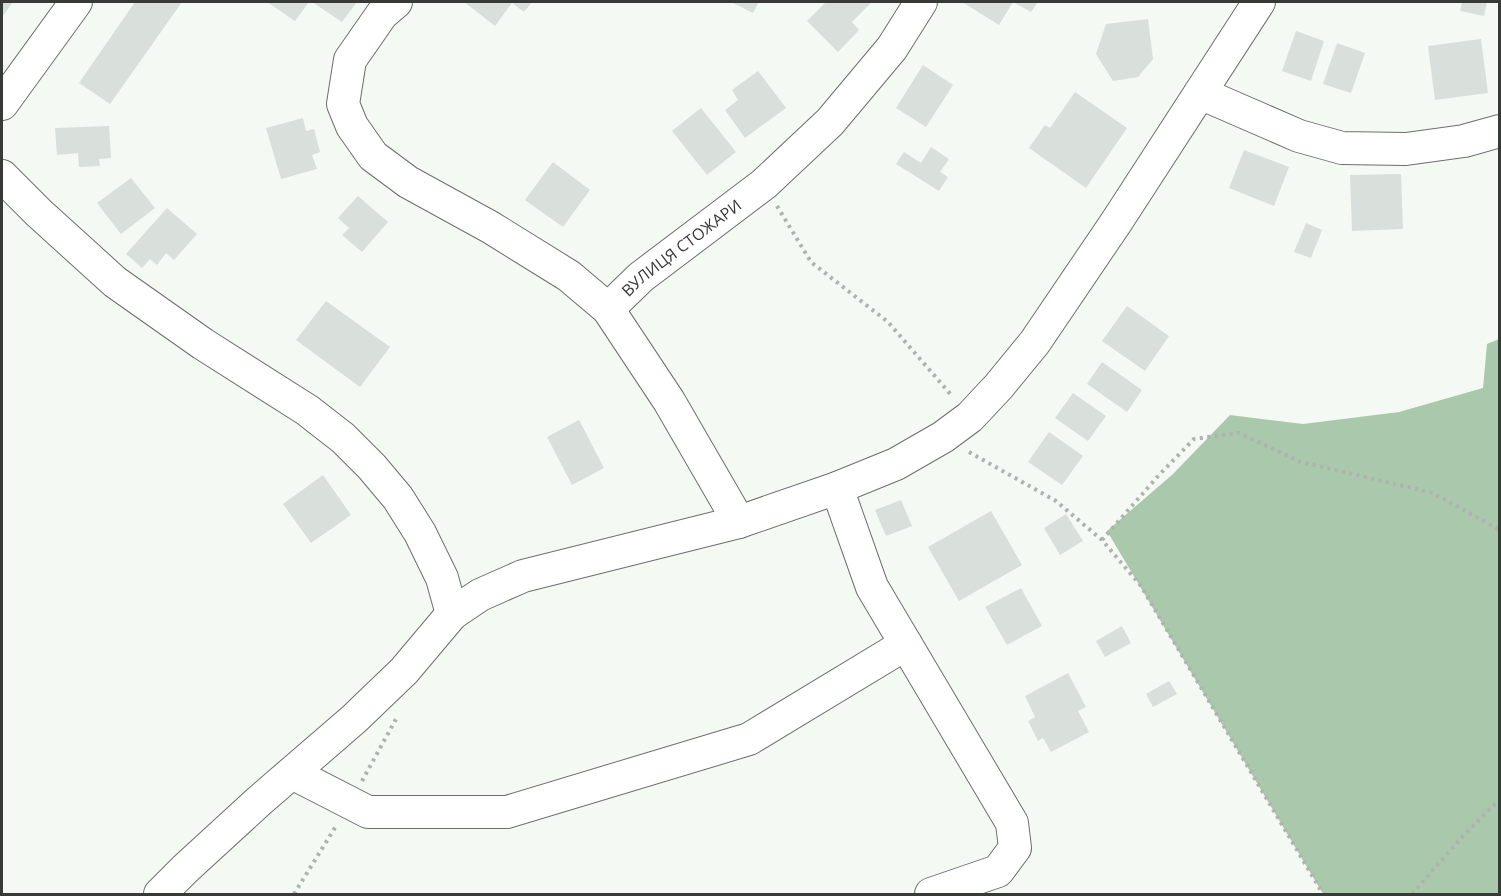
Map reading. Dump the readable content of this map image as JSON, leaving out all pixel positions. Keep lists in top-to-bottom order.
{
  "streets": {
    "street": ["ВУЛИЦЯ СТОЖАРИ"]
  }
}
